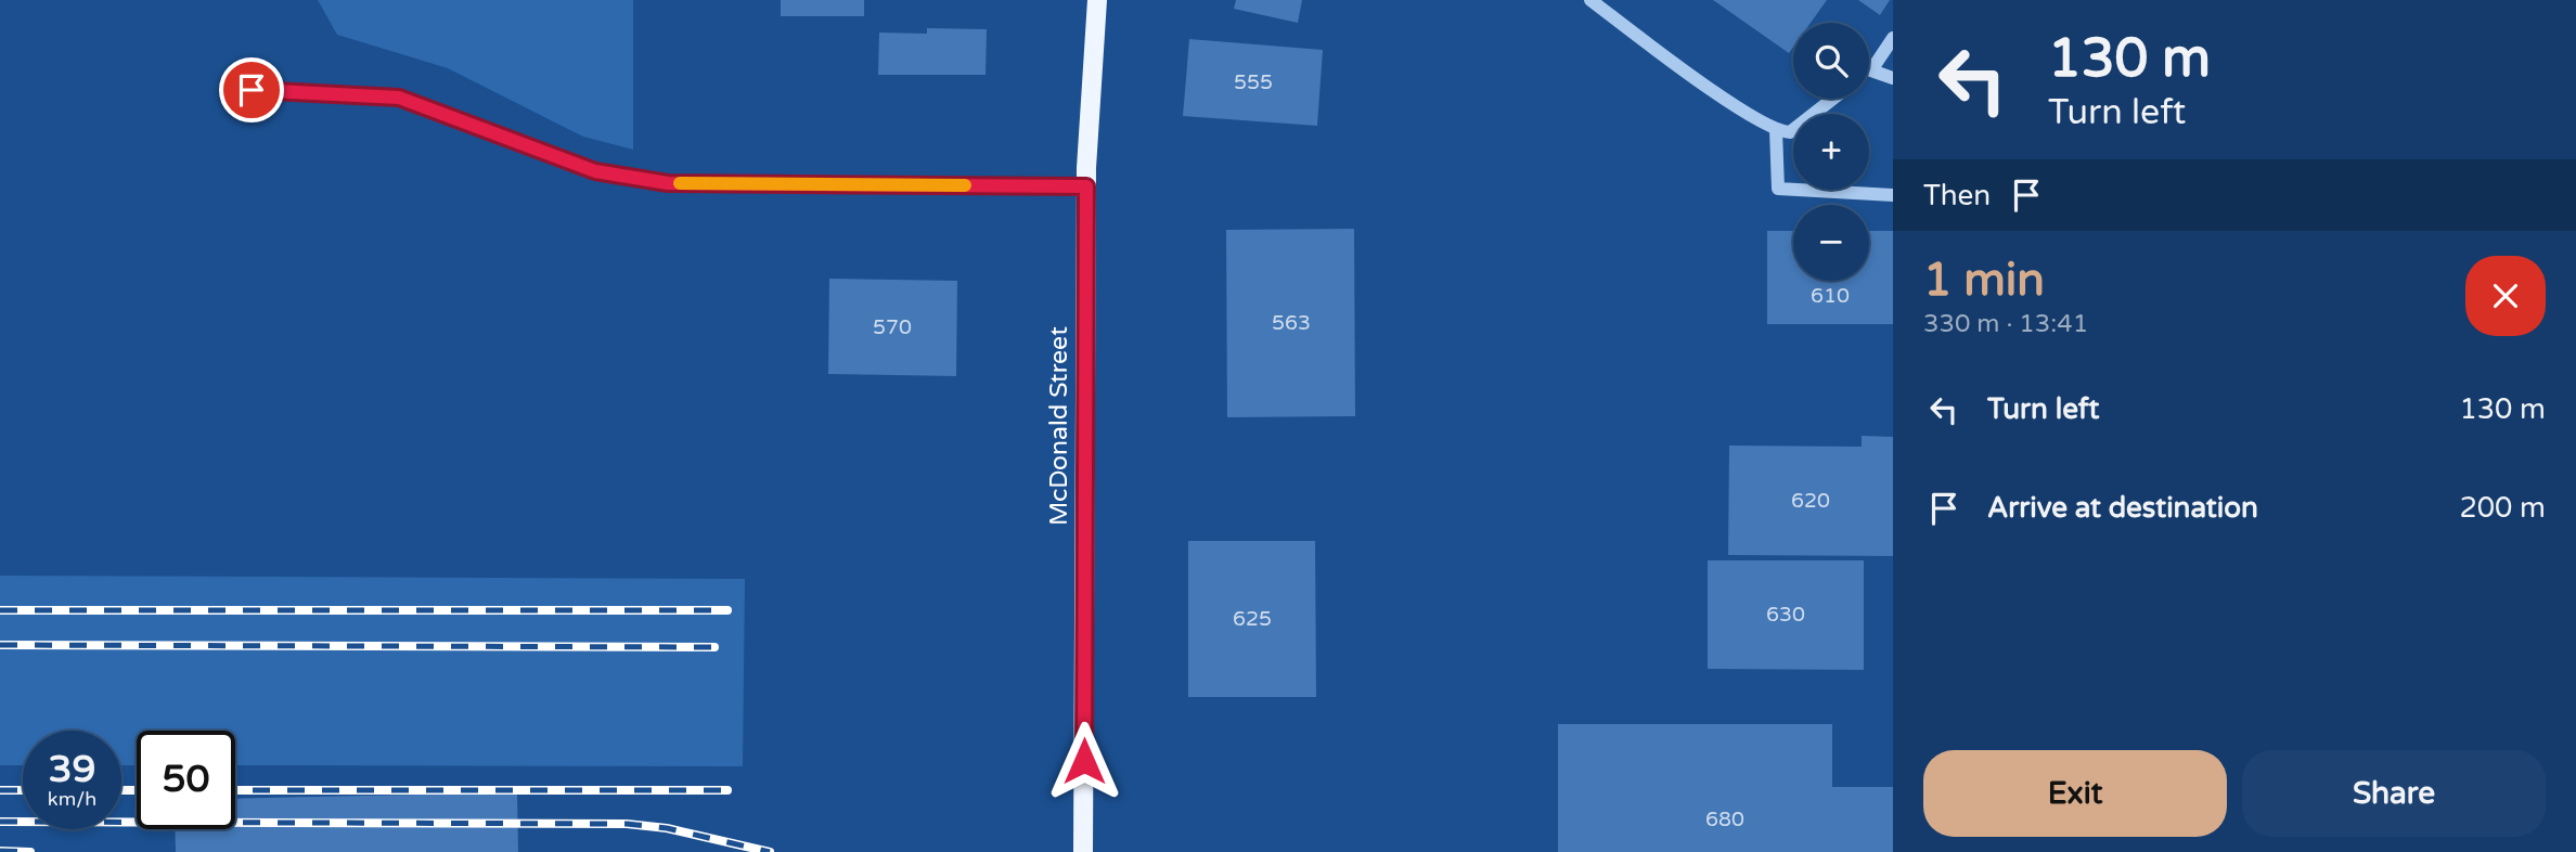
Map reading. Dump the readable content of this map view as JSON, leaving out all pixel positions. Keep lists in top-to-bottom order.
{
  "streets": {
    "main road": ["McDonald Street"]
  },
  "house_numbers": [
    "555",
    "610",
    "563",
    "570",
    "620",
    "630",
    "625",
    "680"
  ],
  "page": {
    "turn": ["130 m", "Turn left"],
    "map_buttons": ["+", "−"],
    "then": "Then",
    "heading": ["1 min", "330 m · 13:41"],
    "list": [
      {
        "name": "Turn left",
        "value": "130 m"
      },
      {
        "name": "Arrive at destination",
        "value": "200 m"
      }
    ],
    "speed": "39 km/h",
    "limit": "50",
    "buttons": ["Exit", "Share"]
  }
}
